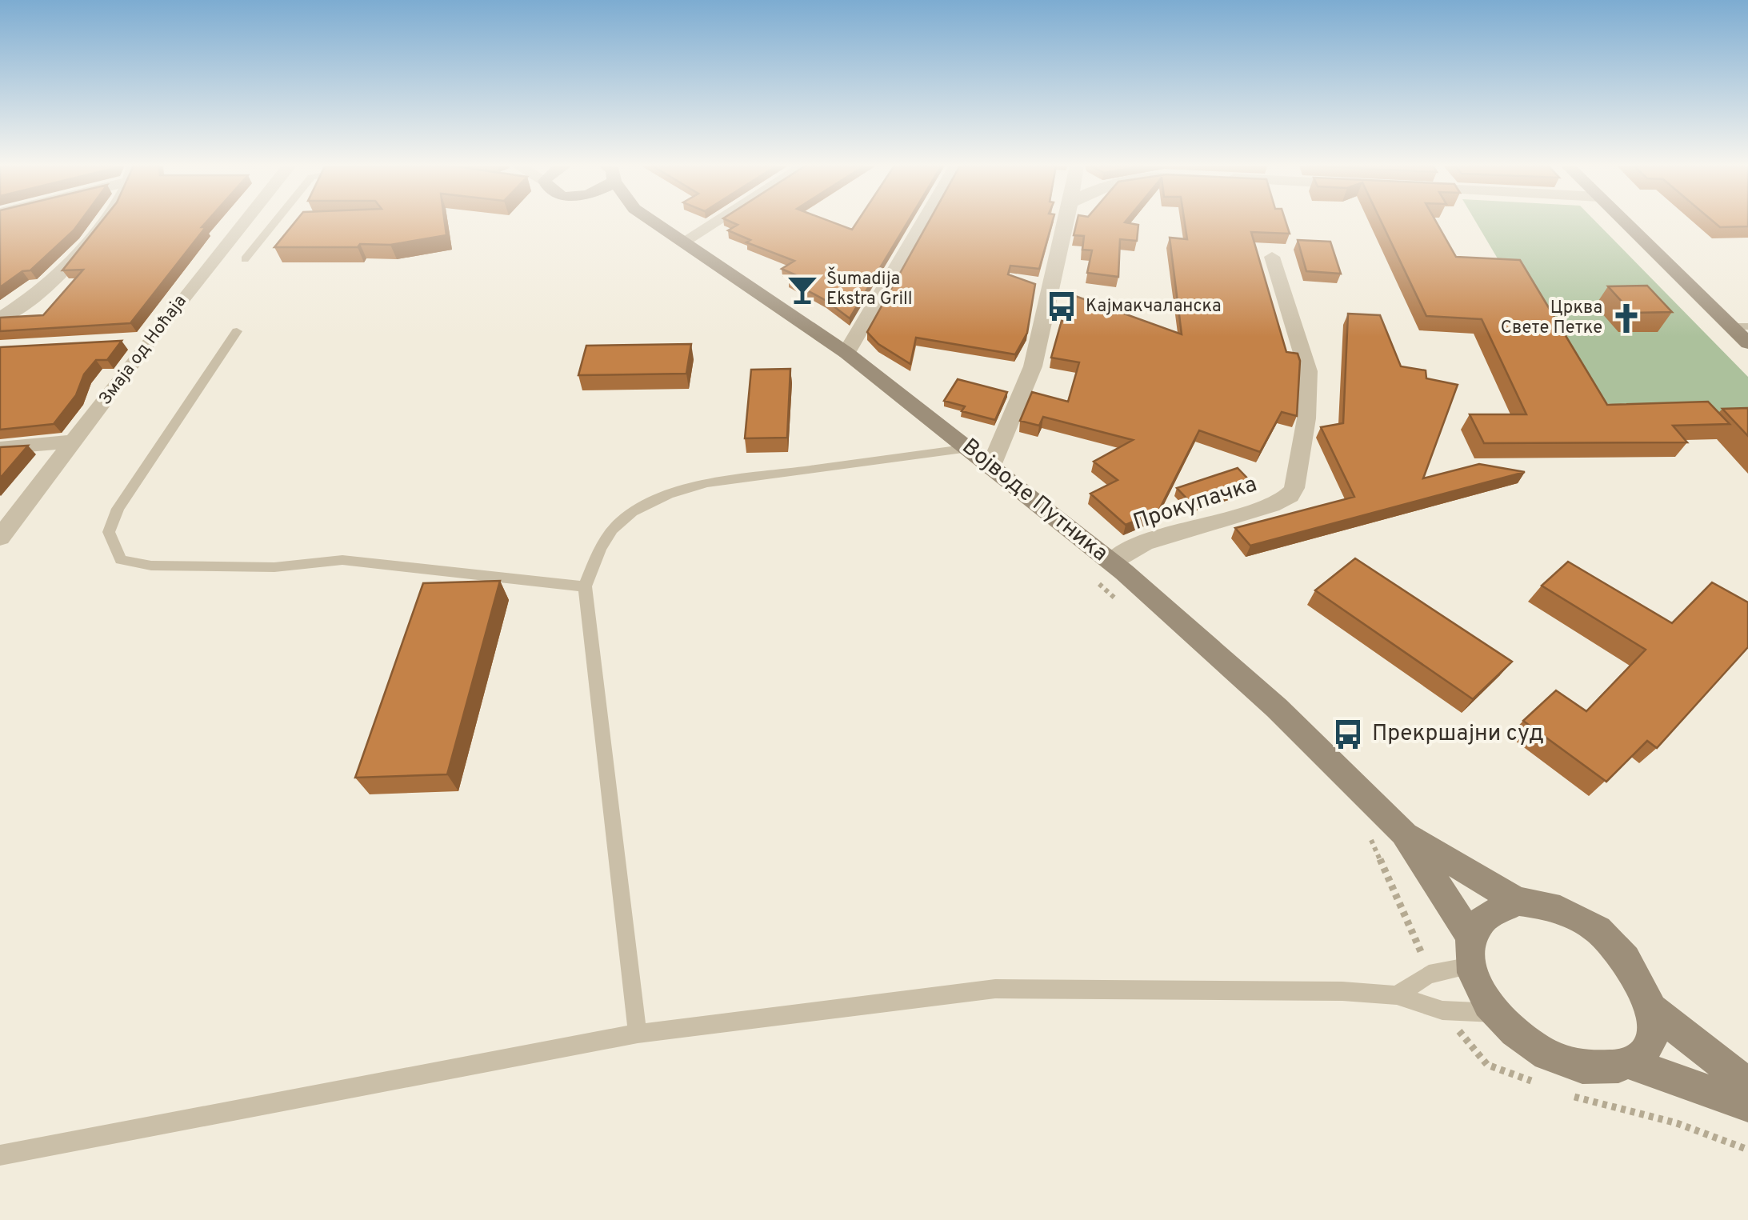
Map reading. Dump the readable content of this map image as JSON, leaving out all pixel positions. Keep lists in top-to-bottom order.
{
  "streets": {
    "street": ["Змаја од Ноћаја", "Војводе Путника", "Прокупачка"]
  },
  "crossings": [
    ["Војводе Путника", "Прокупачка"]
  ],
  "places": {
    "bar": ["Šumadija Ekstra Grill"],
    "bus stop": ["Кајмакчаланска", "Прекршајни суд"],
    "church": ["Црква Свете Петке"]
  }
}
